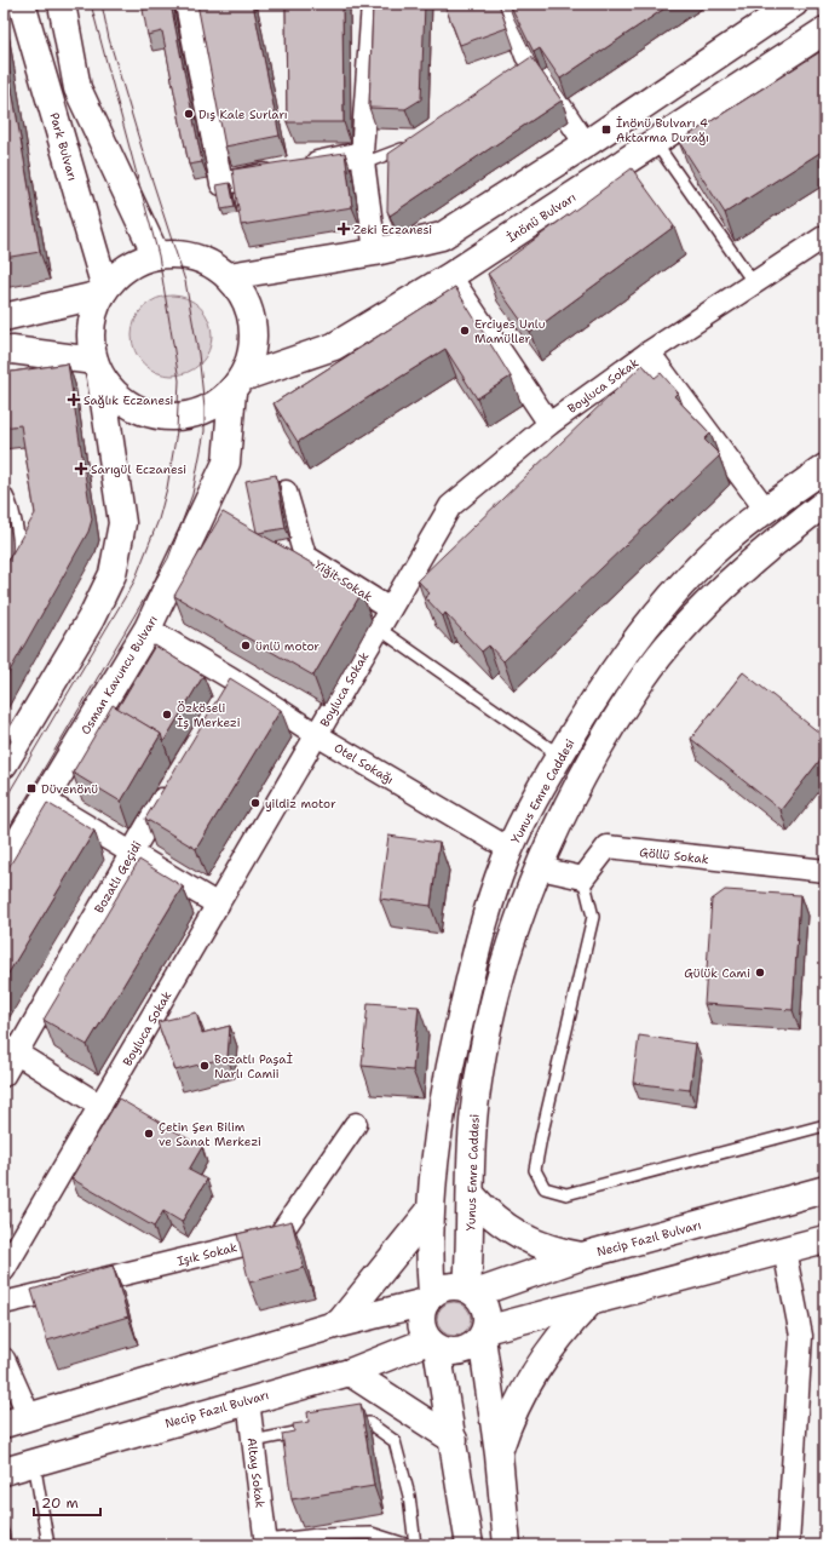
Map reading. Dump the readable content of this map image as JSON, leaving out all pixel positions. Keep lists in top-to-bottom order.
{
  "streets": {
    "main road": [
      "Park Bulvarı",
      "İnönü Bulvarı",
      "Osman Kavuncu Bulvarı",
      "Yunus Emre Caddesi",
      "Necip Fazıl Bulvarı"
    ],
    "street": [
      "Boyluca Sokak",
      "Yiğit Sokak",
      "Otel Sokağı",
      "Göllü Sokak",
      "Bozatlı Geçidi",
      "Işık Sokak",
      "Altay Sokak"
    ]
  },
  "crossings": [
    ["Park Bulvarı", "İnönü Bulvarı"],
    ["Park Bulvarı", "Osman Kavuncu Bulvarı"],
    ["İnönü Bulvarı", "Osman Kavuncu Bulvarı"],
    ["Boyluca Sokak", "Yiğit Sokak"],
    ["Boyluca Sokak", "Otel Sokağı"],
    ["Osman Kavuncu Bulvarı", "Otel Sokağı"],
    ["Otel Sokağı", "Yunus Emre Caddesi"],
    ["Yunus Emre Caddesi", "Necip Fazıl Bulvarı"],
    ["Necip Fazıl Bulvarı", "Altay Sokak"]
  ],
  "places": {
    "other": [
      "Dış Kale Surları",
      "Erciyes Unlu Mamüller",
      "ünlü motor",
      "Özköseli İş Merkezi",
      "yildiz motor",
      "Gülük Cami",
      "Bozatlı Paşaİ Narlı Camii",
      "Çetin Şen Bilim ve Sanat Merkezi"
    ],
    "transit": ["İnönü Bulvarı 4 Aktarma Durağı", "Düvenönü"],
    "health": ["Zeki Eczanesi", "Sağlık Eczanesi", "Sarıgül Eczanesi"]
  },
  "scale_bar": "20 m"
}
